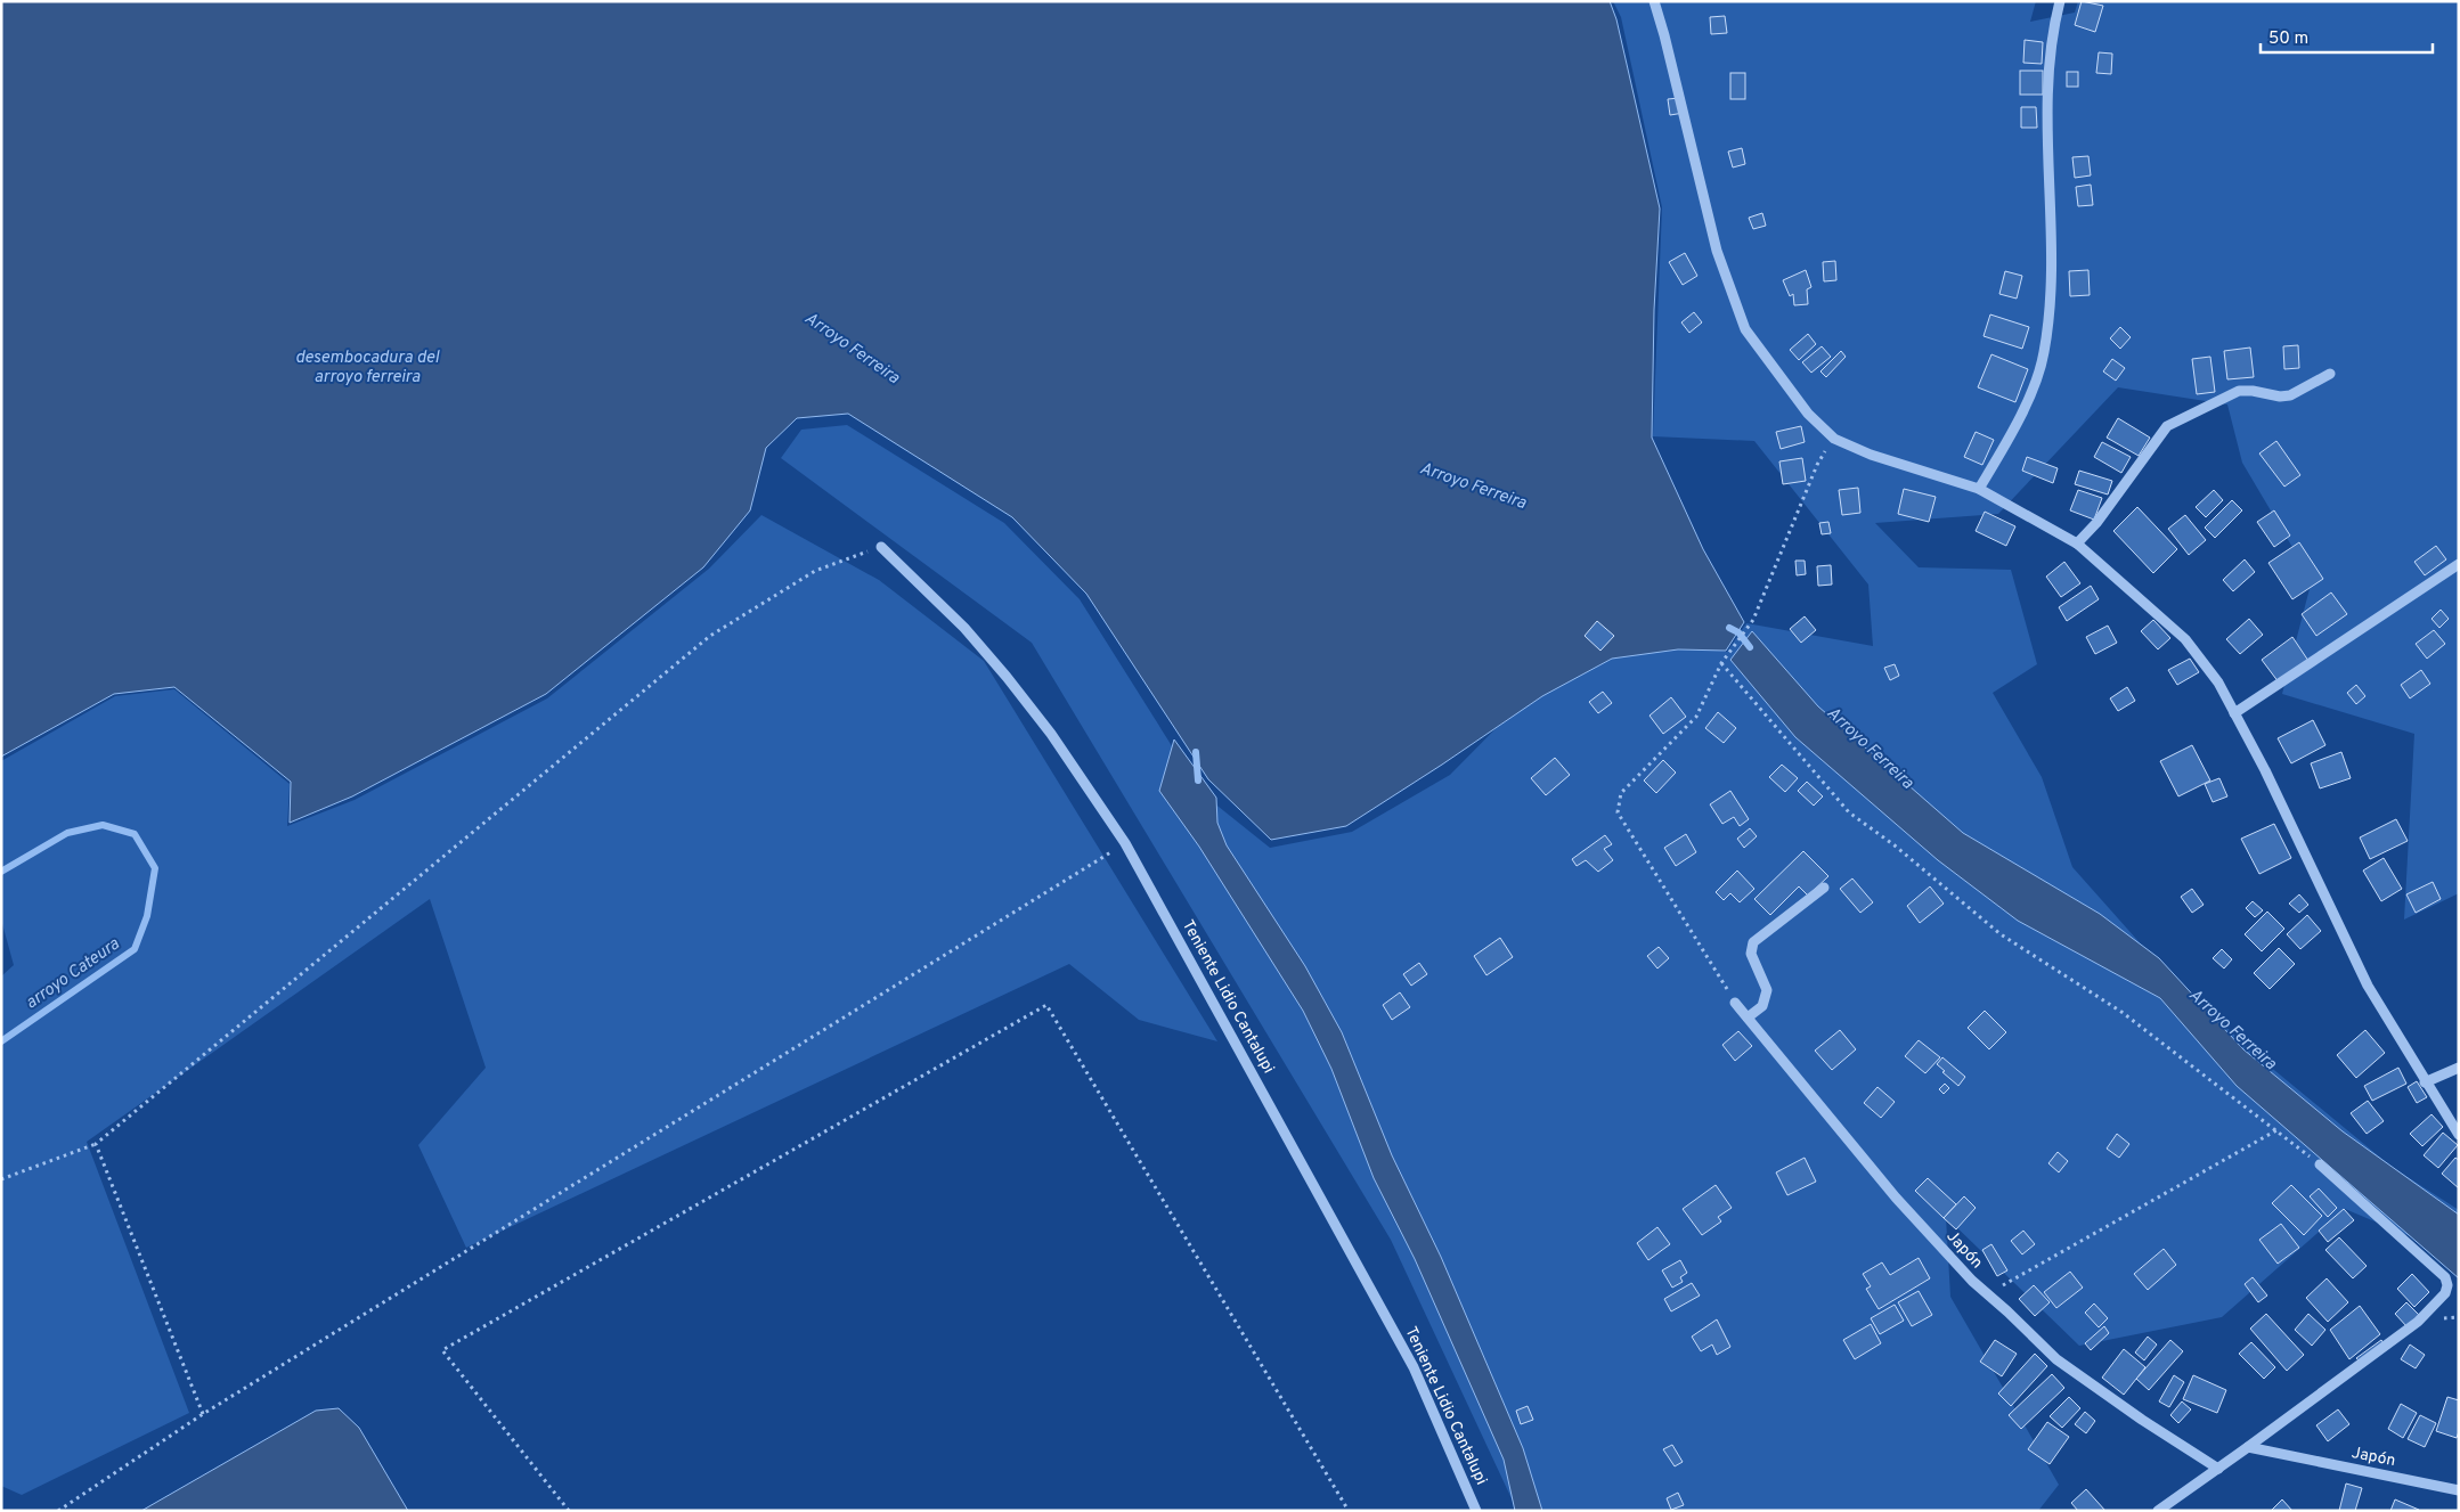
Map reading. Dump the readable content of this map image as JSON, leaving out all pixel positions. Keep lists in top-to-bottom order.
{
  "streets": {
    "street": ["Teniente Lidio Cantalupi", "Japón"]
  },
  "water": ["Arroyo Ferreira", "desembocadura del arroyo ferreira", "arroyo Cateura"],
  "scale_bar": "50 m"
}
